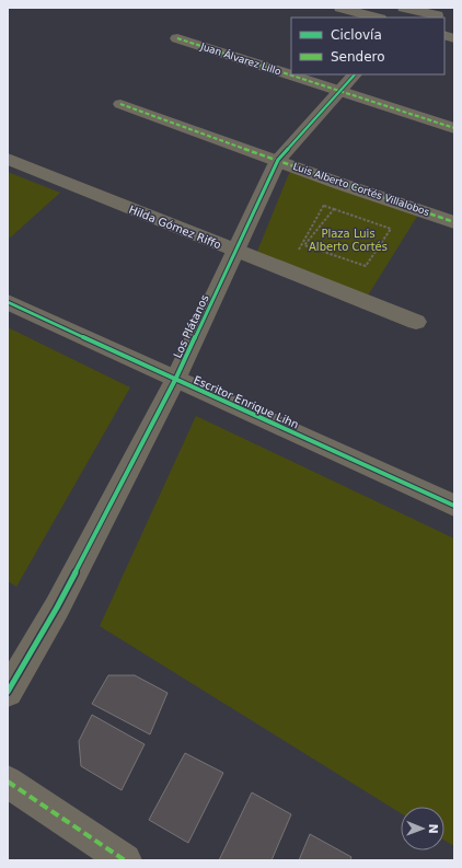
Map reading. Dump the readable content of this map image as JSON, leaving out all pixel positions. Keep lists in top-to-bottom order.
{
  "streets": {
    "street": [
      "Juan Álvarez Lillo",
      "Luis Alberto Cortés Villalobos",
      "Hilda Gómez Riffo",
      "Los Plátanos",
      "Escritor Enrique Lihn"
    ]
  },
  "crossings": [
    ["Juan Álvarez Lillo", "Los Plátanos"],
    ["Luis Alberto Cortés Villalobos", "Los Plátanos"],
    ["Hilda Gómez Riffo", "Los Plátanos"],
    ["Los Plátanos", "Escritor Enrique Lihn"]
  ],
  "parks": ["Plaza Luis Alberto Cortés"],
  "legend": ["Ciclovía", "Sendero"],
  "north": "right"
}
